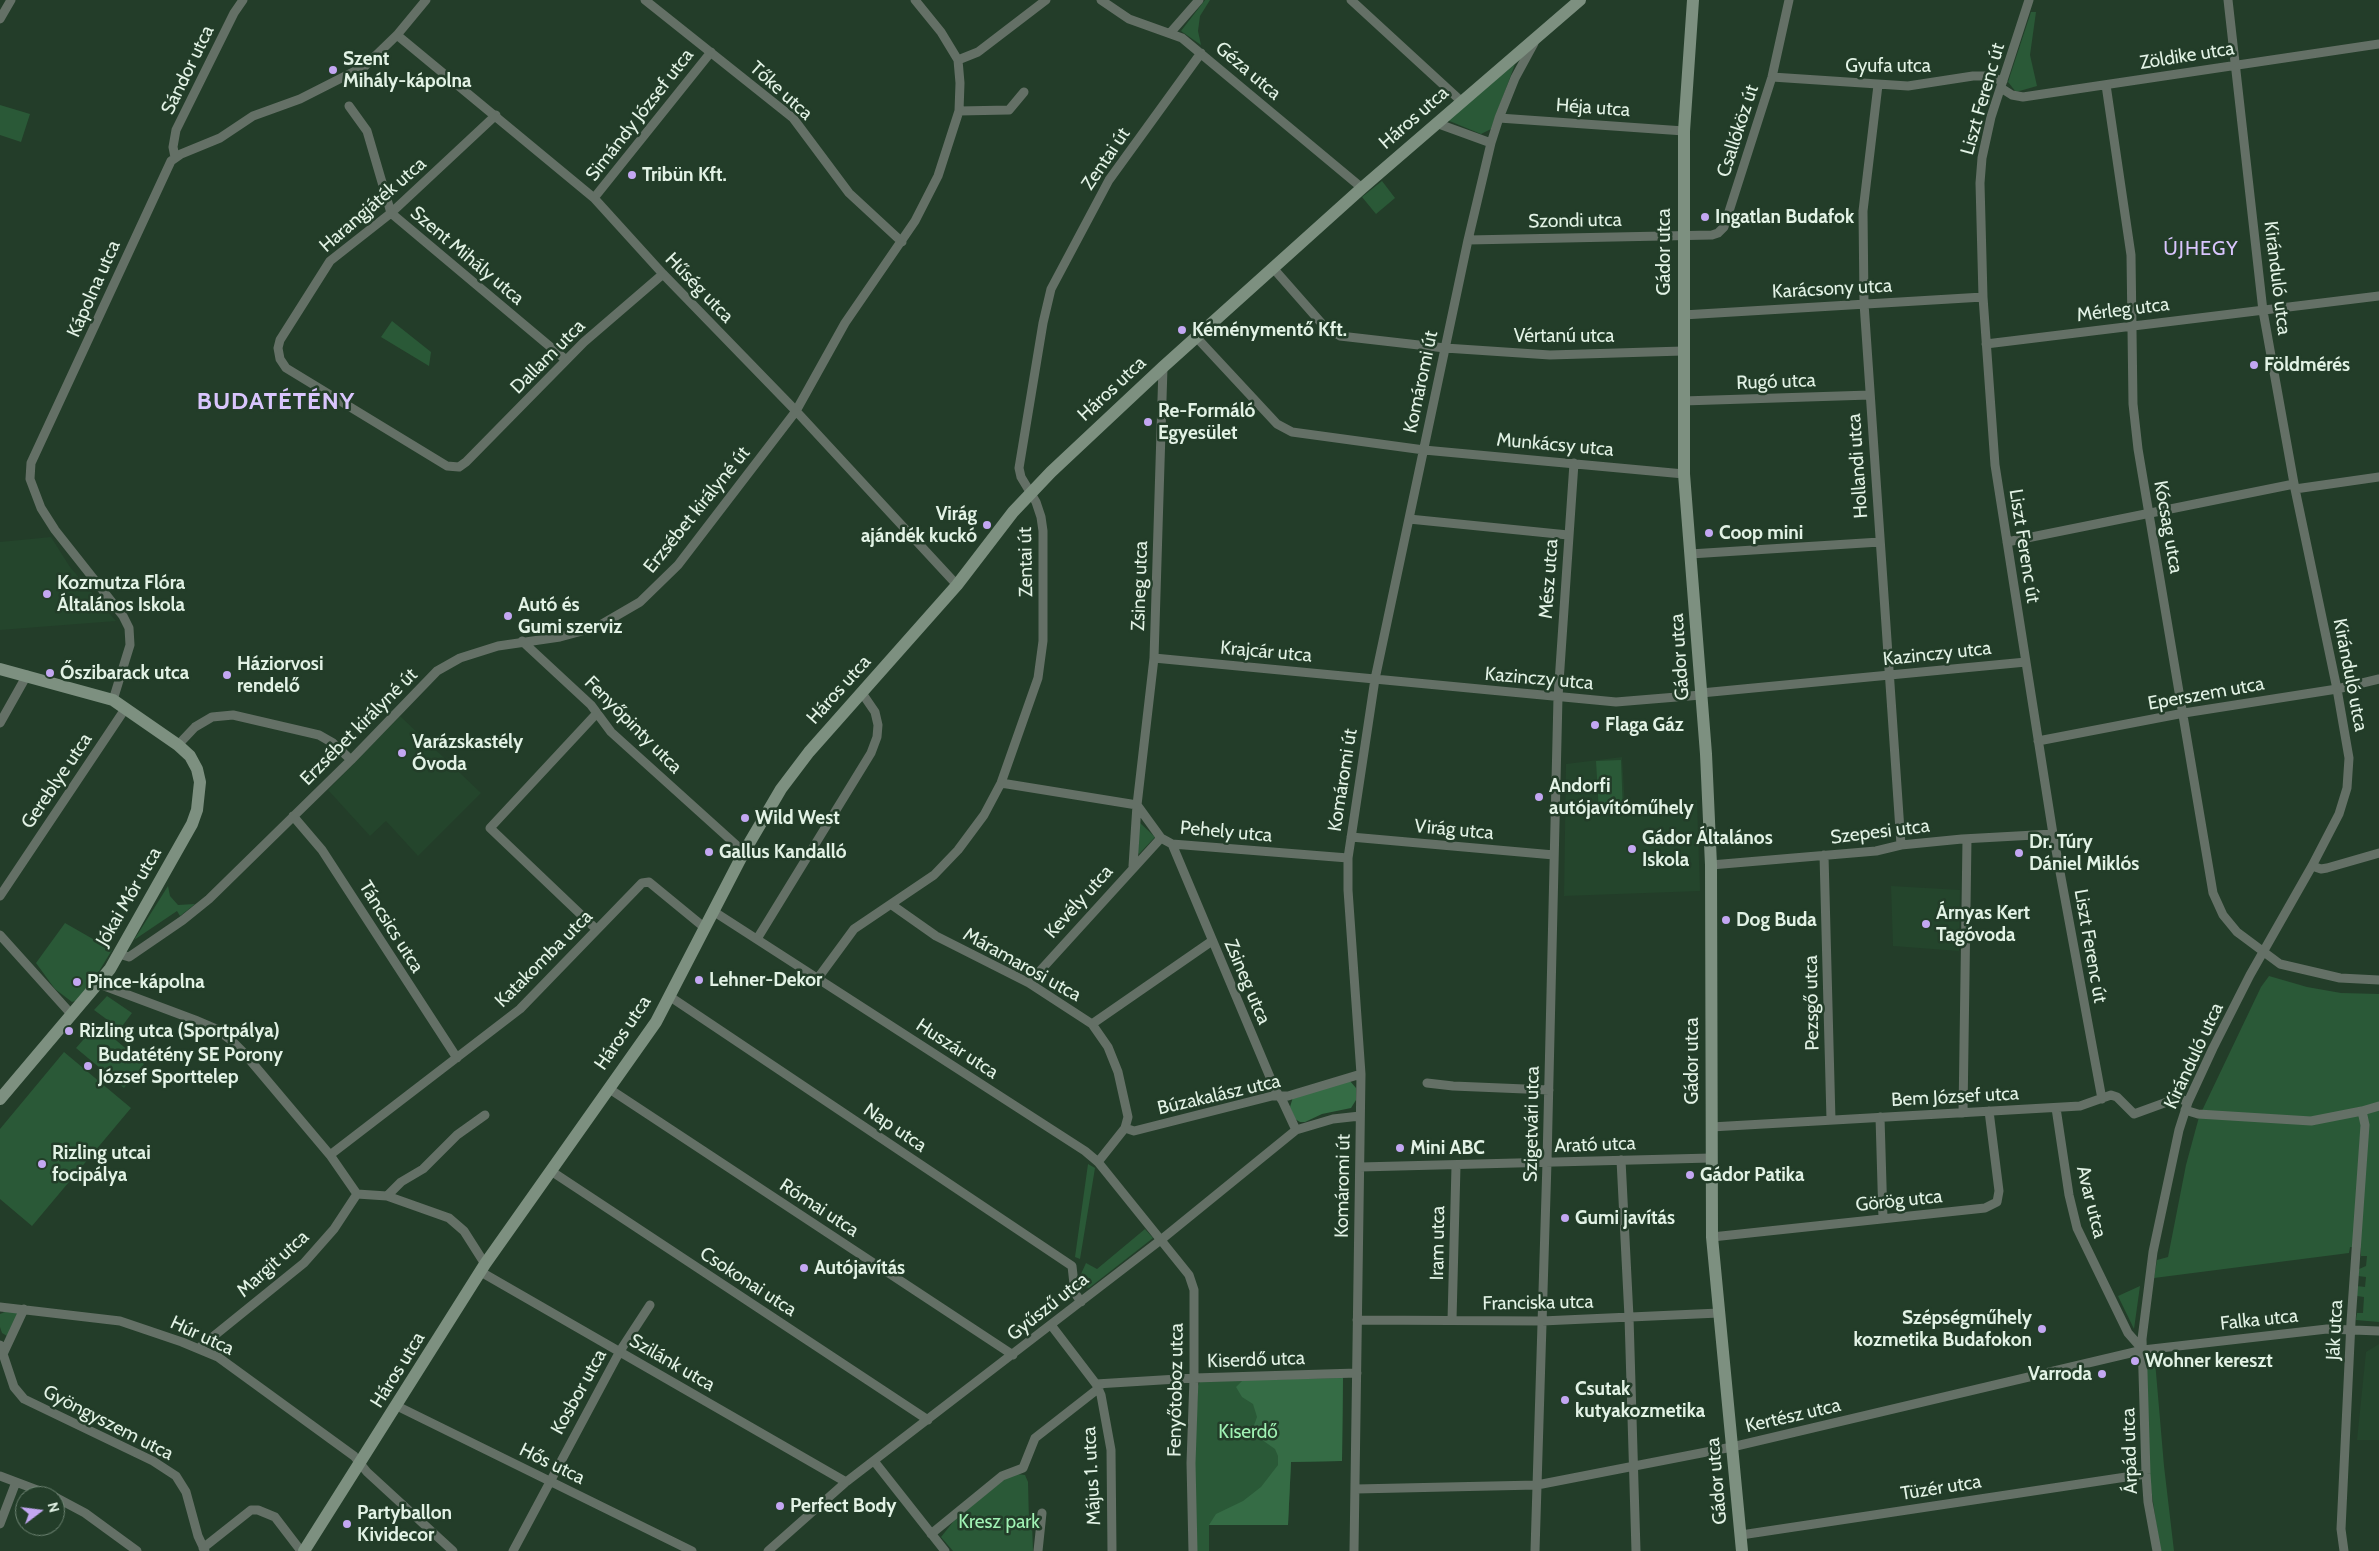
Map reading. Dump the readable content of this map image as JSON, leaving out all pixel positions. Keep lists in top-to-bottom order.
{
  "streets": {
    "street": [
      "Zöldike utca",
      "Gyufa utca",
      "Sándor utca",
      "Géza utca",
      "Tőke utca",
      "Liszt Ferenc út",
      "Héja utca",
      "Simándy József utca",
      "Háros utca",
      "Csallóköz út",
      "Zentai út",
      "Harangjáték utca",
      "Szondi utca",
      "Gádor utca",
      "Szent Mihály utca",
      "Kiránduló utca",
      "Hűség utca",
      "Kápolna utca",
      "Karácsony utca",
      "Mérleg utca",
      "Vértanú utca",
      "Dallam utca",
      "Komáromi út",
      "Rugó utca",
      "Munkácsy utca",
      "Hollandi utca",
      "Erzsébet királyné út",
      "Kócsag utca",
      "Mész utca",
      "Zsineg utca",
      "Krajcár utca",
      "Kazinczy utca",
      "Eperszem utca",
      "Fenyőpinty utca",
      "Gereblye utca",
      "Virág utca",
      "Pehely utca",
      "Szepesi utca",
      "Jókai Mór utca",
      "Kevély utca",
      "Táncsics utca",
      "Katakomba utca",
      "Máramarosi utca",
      "Pezsgő utca",
      "Huszár utca",
      "Búzakalász utca",
      "Bem József utca",
      "Szigetvári utca",
      "Nap utca",
      "Arató utca",
      "Görög utca",
      "Avar utca",
      "Római utca",
      "Iram utca",
      "Margit utca",
      "Csokonai utca",
      "Franciska utca",
      "Gyűszű utca",
      "Falka utca",
      "Ják utca",
      "Húr utca",
      "Kiserdő utca",
      "Szilánk utca",
      "Fenyőtoboz utca",
      "Kosbor utca",
      "Kertész utca",
      "Gyöngyszem utca",
      "Árpád utca",
      "Hős utca",
      "Május 1. utca",
      "Tüzér utca"
    ]
  },
  "crossings": [
    ["Zöldike utca", "Gyufa utca"],
    ["Zöldike utca", "Liszt Ferenc út"],
    ["Zöldike utca", "Kiránduló utca"],
    ["Zöldike utca", "Kócsag utca"],
    ["Gyufa utca", "Liszt Ferenc út"],
    ["Gyufa utca", "Csallóköz út"],
    ["Gyufa utca", "Hollandi utca"],
    ["Sándor utca", "Kápolna utca"],
    ["Géza utca", "Háros utca"],
    ["Géza utca", "Zentai út"],
    ["Tőke utca", "Simándy József utca"],
    ["Tőke utca", "Erzsébet királyné út"],
    ["Liszt Ferenc út", "Karácsony utca"],
    ["Liszt Ferenc út", "Mérleg utca"],
    ["Liszt Ferenc út", "Kazinczy utca"],
    ["Liszt Ferenc út", "Eperszem utca"],
    ["Liszt Ferenc út", "Szepesi utca"],
    ["Liszt Ferenc út", "Bem József utca"],
    ["Héja utca", "Gádor utca"],
    ["Héja utca", "Komáromi út"],
    ["Simándy József utca", "Hűség utca"],
    ["Háros utca", "Zentai út"],
    ["Háros utca", "Hűség utca"],
    ["Háros utca", "Vértanú utca"],
    ["Háros utca", "Komáromi út"],
    ["Háros utca", "Munkácsy utca"],
    ["Háros utca", "Zsineg utca"],
    ["Háros utca", "Fenyőpinty utca"],
    ["Háros utca", "Katakomba utca"],
    ["Háros utca", "Huszár utca"],
    ["Háros utca", "Nap utca"],
    ["Háros utca", "Római utca"],
    ["Háros utca", "Csokonai utca"],
    ["Háros utca", "Húr utca"],
    ["Háros utca", "Szilánk utca"],
    ["Háros utca", "Gyöngyszem utca"],
    ["Háros utca", "Hős utca"],
    ["Csallóköz út", "Szondi utca"],
    ["Csallóköz út", "Gádor utca"],
    ["Zentai út", "Máramarosi utca"],
    ["Zentai út", "Huszár utca"],
    ["Harangjáték utca", "Szent Mihály utca"],
    ["Harangjáték utca", "Hűség utca"],
    ["Harangjáték utca", "Dallam utca"],
    ["Szondi utca", "Gádor utca"],
    ["Szondi utca", "Komáromi út"],
    ["Gádor utca", "Karácsony utca"],
    ["Gádor utca", "Vértanú utca"],
    ["Gádor utca", "Rugó utca"],
    ["Gádor utca", "Munkácsy utca"],
    ["Gádor utca", "Kazinczy utca"],
    ["Gádor utca", "Szepesi utca"],
    ["Gádor utca", "Bem József utca"],
    ["Gádor utca", "Arató utca"],
    ["Gádor utca", "Görög utca"],
    ["Gádor utca", "Franciska utca"],
    ["Gádor utca", "Kertész utca"],
    ["Gádor utca", "Tüzér utca"],
    ["Szent Mihály utca", "Dallam utca"],
    ["Kiránduló utca", "Mérleg utca"],
    ["Kiránduló utca", "Kócsag utca"],
    ["Kiránduló utca", "Eperszem utca"],
    ["Kiránduló utca", "Avar utca"],
    ["Kiránduló utca", "Falka utca"],
    ["Kiránduló utca", "Kertész utca"],
    ["Kiránduló utca", "Árpád utca"],
    ["Hűség utca", "Dallam utca"],
    ["Hűség utca", "Erzsébet királyné út"],
    ["Kápolna utca", "Jókai Mór utca"],
    ["Karácsony utca", "Hollandi utca"],
    ["Mérleg utca", "Kócsag utca"],
    ["Vértanú utca", "Komáromi út"],
    ["Komáromi út", "Munkácsy utca"],
    ["Komáromi út", "Krajcár utca"],
    ["Komáromi út", "Kazinczy utca"],
    ["Komáromi út", "Virág utca"],
    ["Komáromi út", "Pehely utca"],
    ["Komáromi út", "Búzakalász utca"],
    ["Komáromi út", "Arató utca"],
    ["Komáromi út", "Franciska utca"],
    ["Komáromi út", "Gyűszű utca"],
    ["Komáromi út", "Kiserdő utca"],
    ["Komáromi út", "Kertész utca"],
    ["Rugó utca", "Hollandi utca"],
    ["Munkácsy utca", "Mész utca"],
    ["Hollandi utca", "Kazinczy utca"],
    ["Hollandi utca", "Szepesi utca"],
    ["Erzsébet királyné út", "Fenyőpinty utca"],
    ["Erzsébet királyné út", "Jókai Mór utca"],
    ["Erzsébet királyné út", "Táncsics utca"],
    ["Kócsag utca", "Eperszem utca"],
    ["Mész utca", "Kazinczy utca"],
    ["Mész utca", "Szigetvári utca"],
    ["Zsineg utca", "Krajcár utca"],
    ["Zsineg utca", "Pehely utca"],
    ["Zsineg utca", "Kevély utca"],
    ["Zsineg utca", "Búzakalász utca"],
    ["Zsineg utca", "Gyűszű utca"],
    ["Krajcár utca", "Kazinczy utca"],
    ["Kazinczy utca", "Szigetvári utca"],
    ["Gereblye utca", "Jókai Mór utca"],
    ["Virág utca", "Szigetvári utca"],
    ["Pehely utca", "Kevély utca"],
    ["Szepesi utca", "Pezsgő utca"],
    ["Kevély utca", "Máramarosi utca"],
    ["Táncsics utca", "Katakomba utca"],
    ["Máramarosi utca", "Búzakalász utca"],
    ["Pezsgő utca", "Bem József utca"],
    ["Huszár utca", "Gyűszű utca"],
    ["Huszár utca", "Fenyőtoboz utca"],
    ["Bem József utca", "Görög utca"],
    ["Bem József utca", "Avar utca"],
    ["Szigetvári utca", "Arató utca"],
    ["Szigetvári utca", "Franciska utca"],
    ["Szigetvári utca", "Kertész utca"],
    ["Nap utca", "Gyűszű utca"],
    ["Arató utca", "Iram utca"],
    ["Avar utca", "Falka utca"],
    ["Avar utca", "Kertész utca"],
    ["Avar utca", "Árpád utca"],
    ["Római utca", "Gyűszű utca"],
    ["Iram utca", "Franciska utca"],
    ["Margit utca", "Húr utca"],
    ["Csokonai utca", "Gyűszű utca"],
    ["Gyűszű utca", "Szilánk utca"],
    ["Gyűszű utca", "Fenyőtoboz utca"],
    ["Gyűszű utca", "Május 1. utca"],
    ["Falka utca", "Ják utca"],
    ["Falka utca", "Kertész utca"],
    ["Falka utca", "Árpád utca"],
    ["Kiserdő utca", "Fenyőtoboz utca"],
    ["Kiserdő utca", "Május 1. utca"],
    ["Szilánk utca", "Kosbor utca"],
    ["Kosbor utca", "Hős utca"],
    ["Kertész utca", "Árpád utca"],
    ["Árpád utca", "Tüzér utca"]
  ],
  "districts": ["ÚJHEGY", "BUDATÉTÉNY"],
  "parks": ["Kiserdő", "Kresz park"],
  "places": [
    "Szent Mihály-kápolna",
    "Tribün Kft.",
    "Ingatlan Budafok",
    "Kéménymentő Kft.",
    "Földmérés",
    "Re-Formáló Egyesület",
    "Virág ajándék kuckó",
    "Coop mini",
    "Kozmutza Flóra Általános Iskola",
    "Autó és Gumi szerviz",
    "Őszibarack utca",
    "Háziorvosi rendelő",
    "Flaga Gáz",
    "Varázskastély Óvoda",
    "Andorfi autójavítóműhely",
    "Wild West",
    "Gádor Általános Iskola",
    "Gallus Kandalló",
    "Dr. Túry Dániel Miklós",
    "Dog Buda",
    "Árnyas Kert Tagóvoda",
    "Lehner-Dekor",
    "Pince-kápolna",
    "Rizling utca (Sportpálya)",
    "Budatétény SE Porony József Sporttelep",
    "Mini ABC",
    "Rizling utcai focipálya",
    "Gádor Patika",
    "Gumi javítás",
    "Autójavítás",
    "Szépségműhely kozmetika Budafokon",
    "Wohner kereszt",
    "Varroda",
    "Csutak kutyakozmetika",
    "Perfect Body",
    "Partyballon Kividecor"
  ],
  "north": "right"
}
